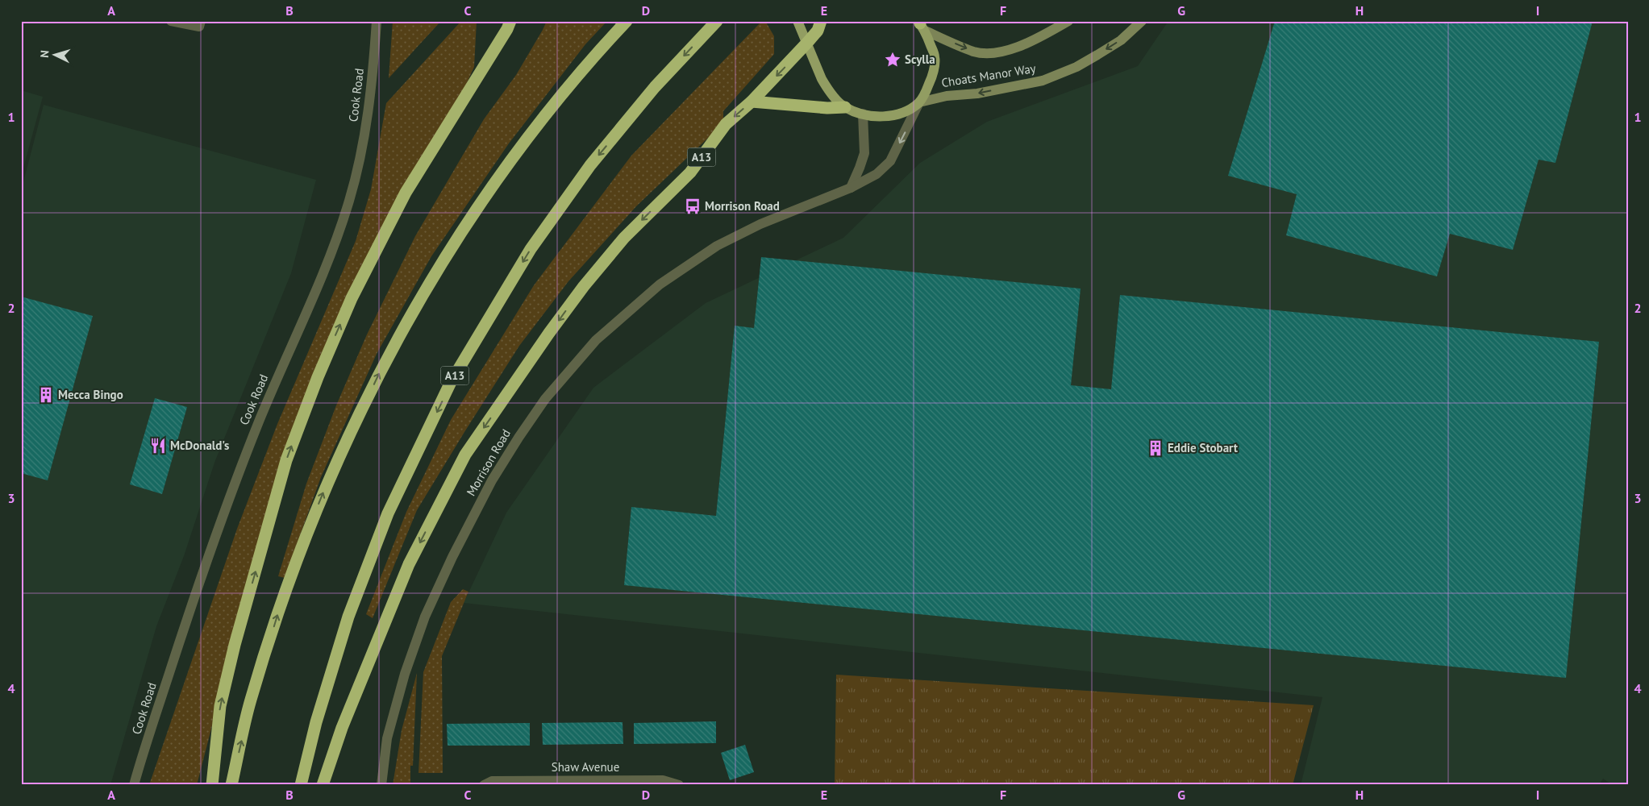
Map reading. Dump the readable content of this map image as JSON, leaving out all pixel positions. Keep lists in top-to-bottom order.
{
  "streets": {
    "highway": ["A13"],
    "street": [
      "Choats Manor Way",
      "Cook Road",
      "Morrison Road",
      "Shaw Avenue"
    ]
  },
  "crossings": [
    ["Choats Manor Way", "Morrison Road"]
  ],
  "places": {
    "place": ["Scylla"],
    "bus stop": ["Morrison Road"],
    "building": ["Mecca Bingo", "Eddie Stobart"],
    "restaurant": ["McDonald's"]
  },
  "north": "left",
  "grid": {
    "columns": [
      "A",
      "B",
      "C",
      "D",
      "E",
      "F",
      "G",
      "H",
      "I"
    ],
    "rows": [
      "1",
      "2",
      "3",
      "4"
    ]
  }
}
